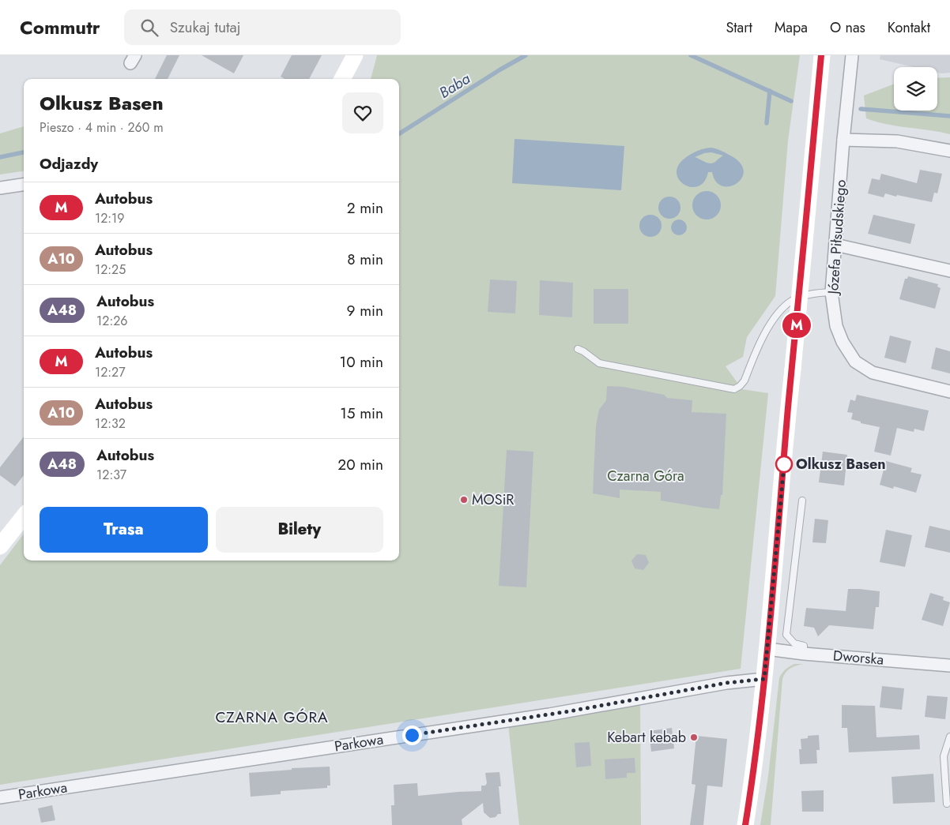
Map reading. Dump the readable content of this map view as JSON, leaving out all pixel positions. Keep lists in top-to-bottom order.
{
  "streets": {
    "street": ["Józefa Piłsudskiego", "Dworska", "Parkowa"]
  },
  "districts": ["CZARNA GÓRA"],
  "water": ["Baba"],
  "parks": ["Czarna Góra"],
  "places": ["Olkusz Basen", "MOSiR", "Kebart kebab"],
  "lines": ["bus line M"],
  "page": {
    "header": "Commutr",
    "search": "Szukaj tutaj",
    "nav": [
      "Start",
      "Mapa",
      "O nas",
      "Kontakt"
    ],
    "on_map": "M",
    "heading": [
      ["Olkusz Basen", "Pieszo · 4 min · 260 m"],
      "Odjazdy"
    ],
    "list": [
      {
        "mark": "M",
        "name": "Autobus",
        "note": "12:19",
        "value": "2 min"
      },
      {
        "mark": "A10",
        "name": "Autobus",
        "note": "12:25",
        "value": "8 min"
      },
      {
        "mark": "A48",
        "name": "Autobus",
        "note": "12:26",
        "value": "9 min"
      },
      {
        "mark": "M",
        "name": "Autobus",
        "note": "12:27",
        "value": "10 min"
      },
      {
        "mark": "A10",
        "name": "Autobus",
        "note": "12:32",
        "value": "15 min"
      },
      {
        "mark": "A48",
        "name": "Autobus",
        "note": "12:37",
        "value": "20 min"
      }
    ],
    "buttons": ["Trasa", "Bilety"]
  }
}
